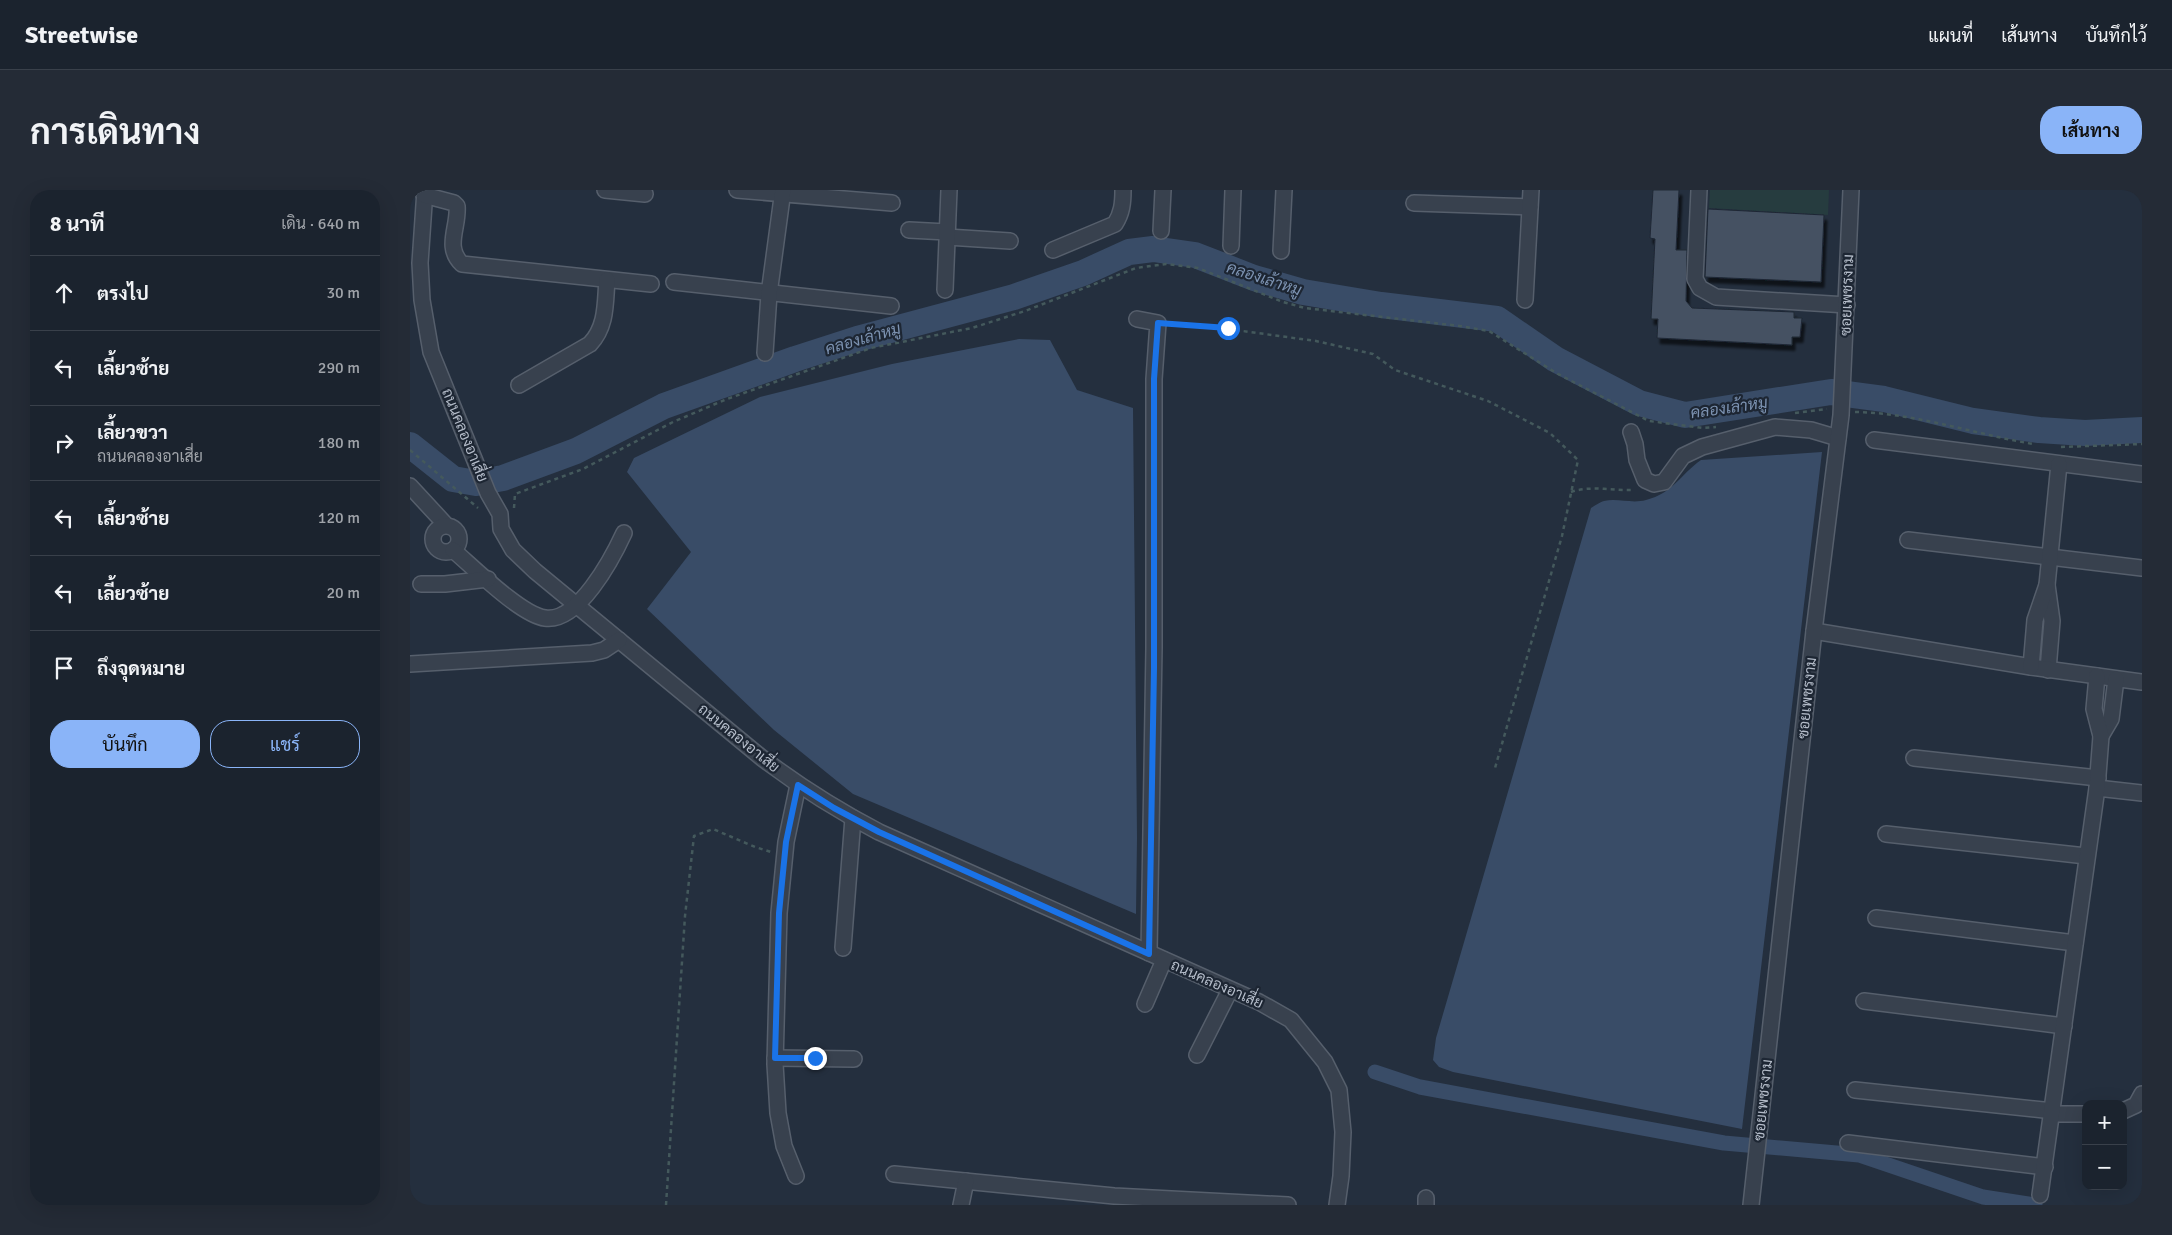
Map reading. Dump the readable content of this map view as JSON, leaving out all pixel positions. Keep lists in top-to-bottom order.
{
  "streets": {
    "street": ["ซอยเพชรงาม", "ถนนคลองอาเสี่ย"]
  },
  "water": ["คลองเล้าหมู"],
  "page": {
    "header": "Streetwise",
    "nav": ["แผนที่", "เส้นทาง", "บันทึกไว้"],
    "buttons": [
      "เส้นทาง",
      ["บันทึก", "แชร์"]
    ],
    "title": "การเดินทาง",
    "heading": ["8 นาที", "เดิน · 640 m"],
    "list": [
      ["ตรงไป", "30 m"],
      ["เลี้ยวซ้าย", "290 m"],
      ["เลี้ยวขวา", "ถนนคลองอาเสี่ย", "180 m"],
      ["เลี้ยวซ้าย", "120 m"],
      ["เลี้ยวซ้าย", "20 m"],
      "ถึงจุดหมาย"
    ],
    "map_buttons": ["+", "−"]
  }
}
